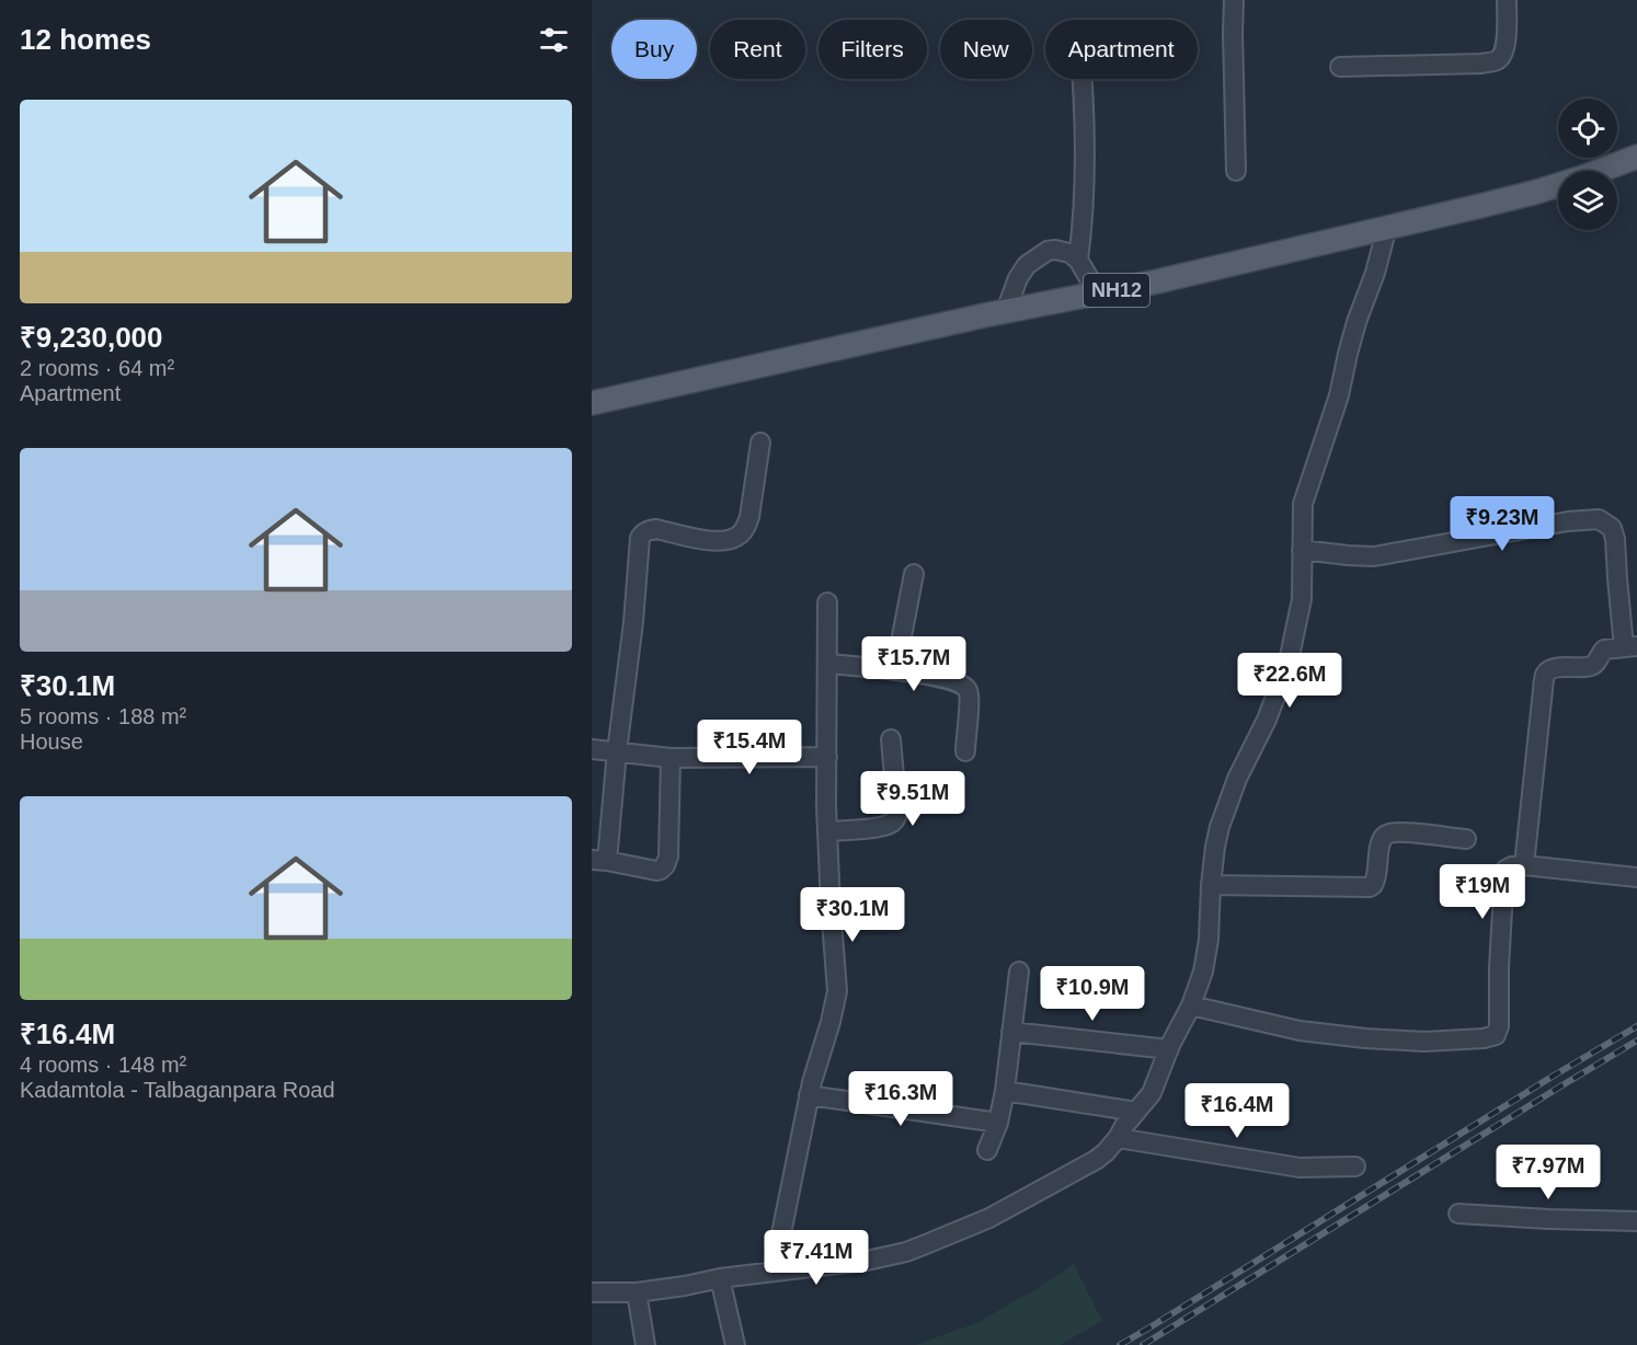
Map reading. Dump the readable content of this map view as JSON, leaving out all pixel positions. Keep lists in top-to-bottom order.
{
  "streets": {
    "main road": ["NH12"]
  },
  "page": {
    "heading": "12 homes",
    "chip": [
      "Buy",
      "Rent",
      "Filters",
      "New",
      "Apartment"
    ],
    "list": [
      {
        "name": "₹9,230,000",
        "note": "2 rooms · 64 m² · Apartment"
      },
      {
        "name": "₹30.1M",
        "note": "5 rooms · 188 m² · House"
      },
      {
        "name": "₹16.4M",
        "note": "4 rooms · 148 m² · Kadamtola - Talbaganpara Road"
      }
    ],
    "price": [
      "₹9.23M",
      "₹15.7M",
      "₹22.6M",
      "₹15.4M",
      "₹9.51M",
      "₹19M",
      "₹30.1M",
      "₹10.9M",
      "₹16.3M",
      "₹16.4M",
      "₹7.97M",
      "₹7.41M"
    ]
  }
}
